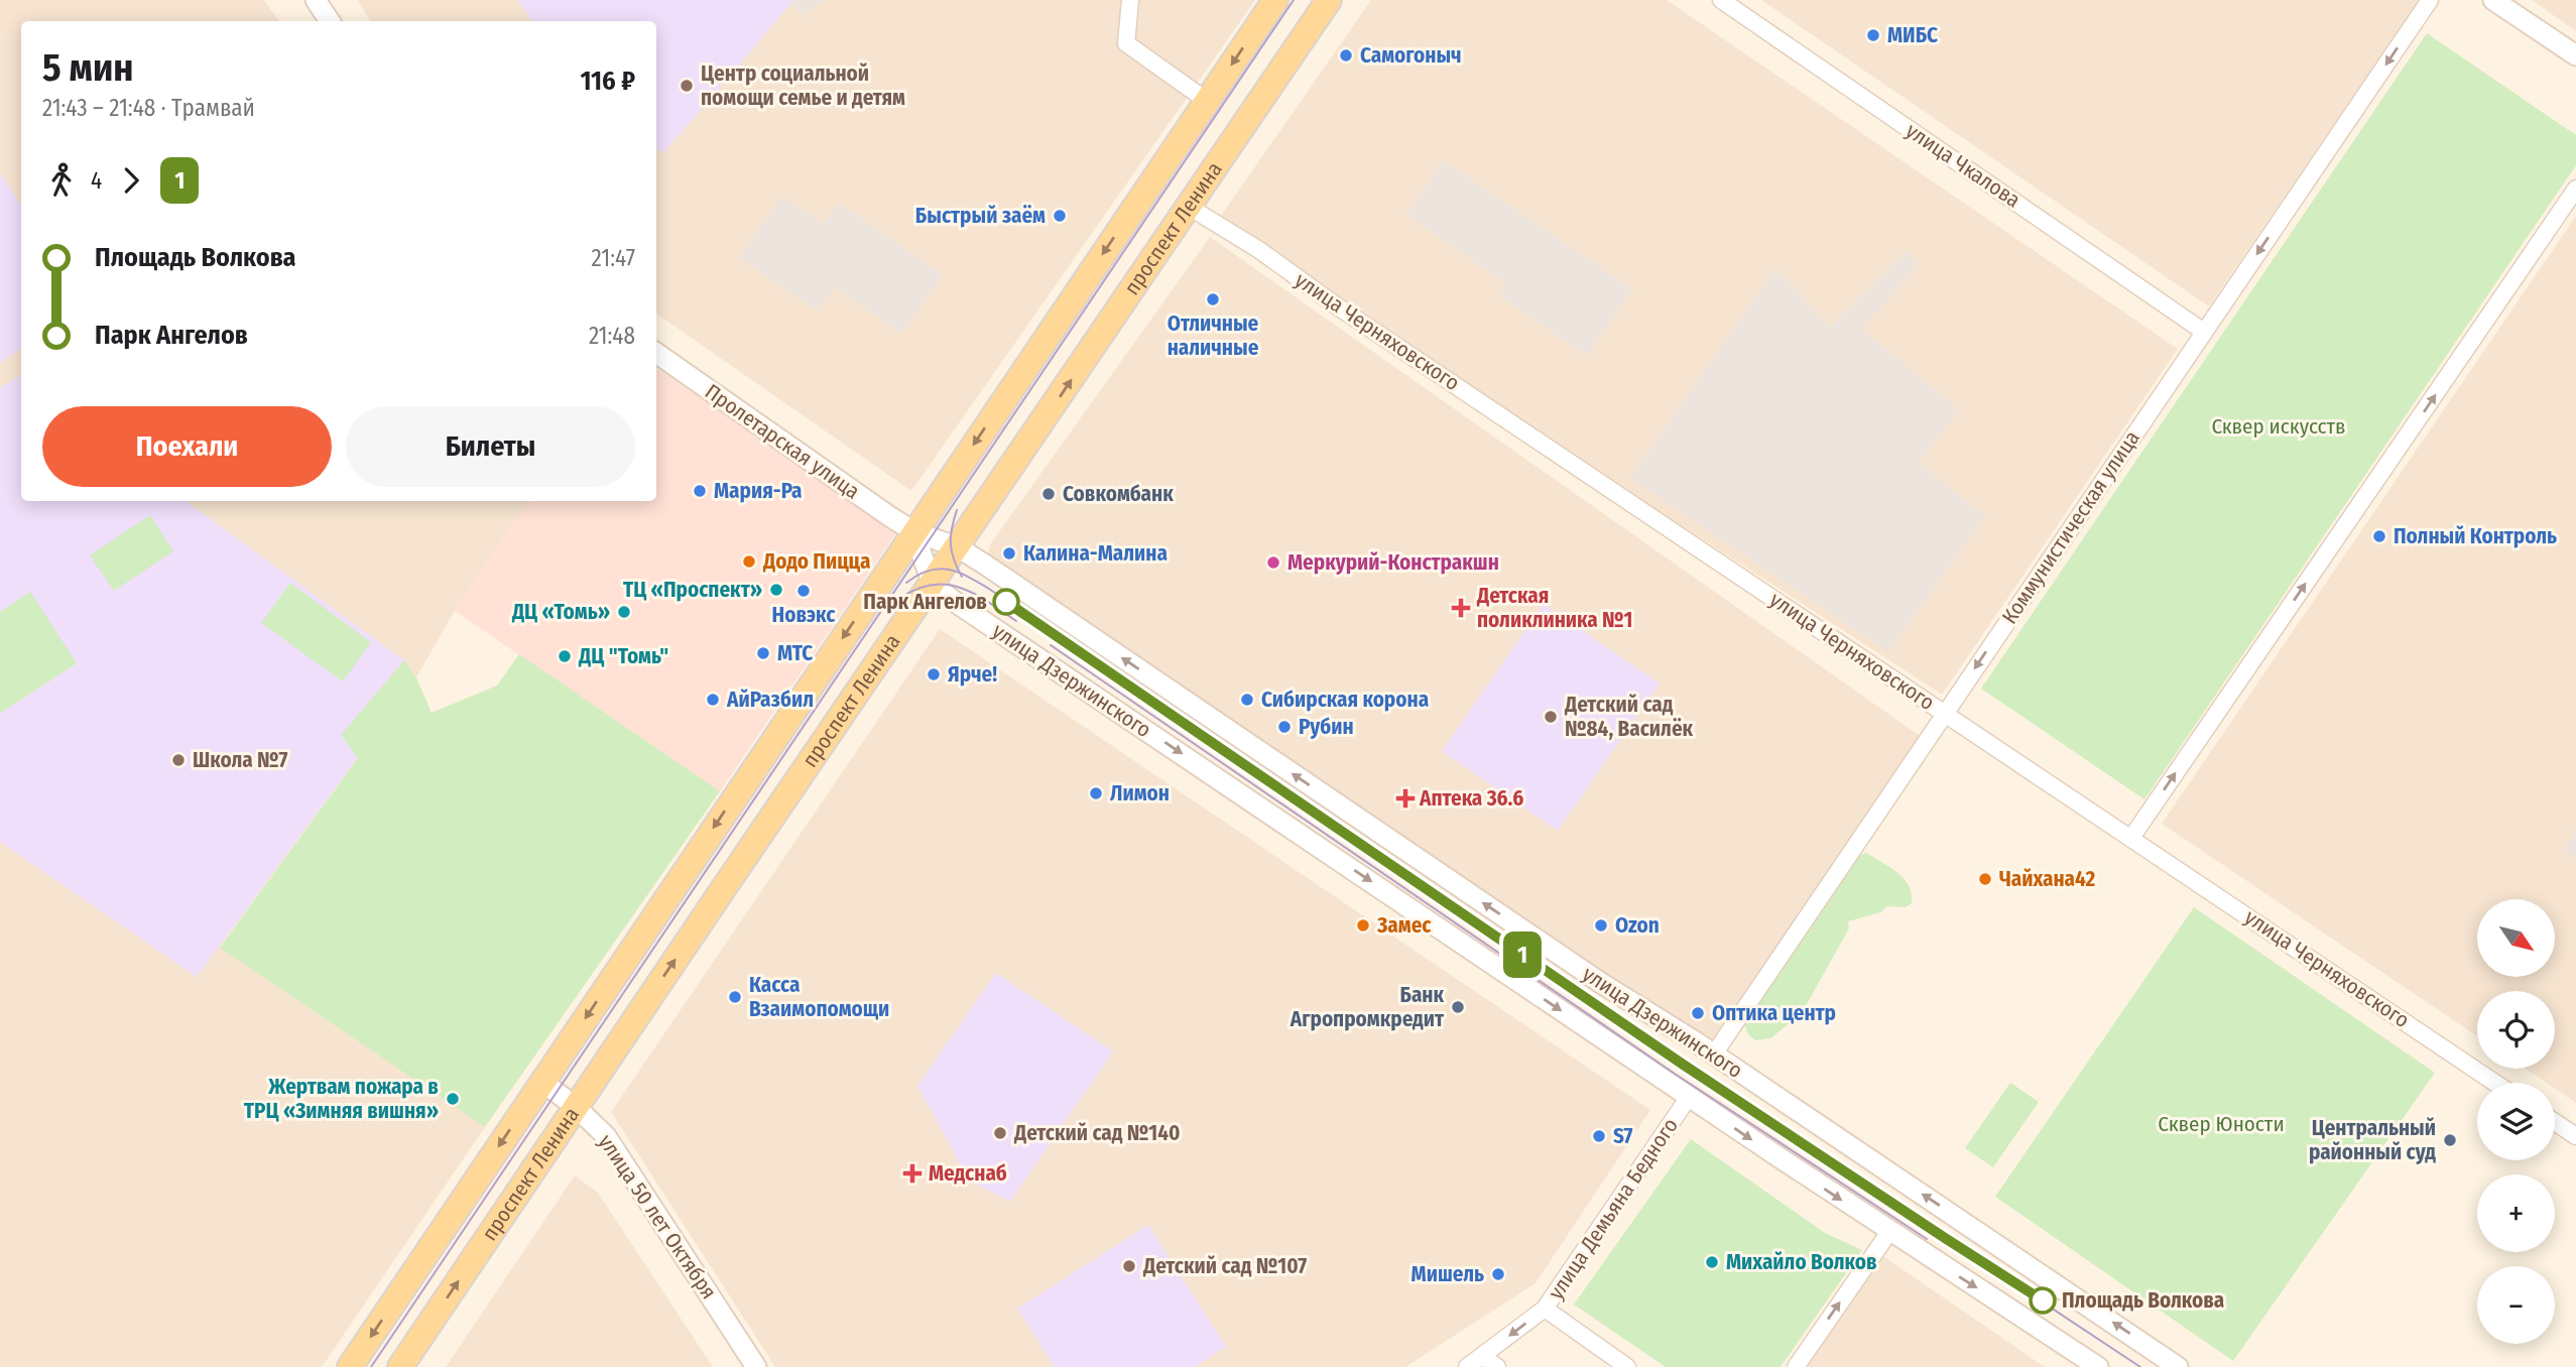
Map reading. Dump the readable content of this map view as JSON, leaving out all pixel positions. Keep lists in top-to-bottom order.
{
  "streets": {
    "main road": ["проспект Ленина"],
    "street": [
      "улица Чкалова",
      "улица Черняховского",
      "Пролетарская улица",
      "Коммунистическая улица",
      "улица Дзержинского",
      "улица Демьяна Бедного",
      "улица 50 лет Октября"
    ]
  },
  "crossings": [
    ["улица Чкалова", "Коммунистическая улица"],
    ["проспект Ленина", "улица Черняховского"],
    ["проспект Ленина", "Пролетарская улица"],
    ["проспект Ленина", "улица Дзержинского"],
    ["проспект Ленина", "улица 50 лет Октября"],
    ["улица Черняховского", "Коммунистическая улица"],
    ["Пролетарская улица", "улица Дзержинского"],
    ["Коммунистическая улица", "улица Дзержинского"],
    ["улица Дзержинского", "улица Демьяна Бедного"]
  ],
  "one_way": ["Коммунистическая улица"],
  "parks": ["Сквер искусств", "Сквер Юности"],
  "places": {
    "other": [
      "МИБС",
      "Самогоныч",
      "Центр социальной помощи семье и детям",
      "Быстрый заём",
      "Отличные наличные",
      "Мария-Ра",
      "Совкомбанк",
      "Полный Контроль",
      "Калина-Малина",
      "Додо Пицца",
      "Меркурий-Констракшн",
      "ТЦ «Проспект»",
      "Новэкс",
      "Парк Ангелов",
      "ДЦ «Томь»",
      "МТС",
      "ДЦ \"Томь\"",
      "Ярче!",
      "АйРазбил",
      "Сибирская корона",
      "Детский сад №84, Василёк",
      "Рубин",
      "Школа №7",
      "Лимон",
      "Чайхана42",
      "Замес",
      "Ozon",
      "Касса Взаимопомощи",
      "Банк Агропромкредит",
      "Оптика центр",
      "Жертвам пожара в ТРЦ «Зимняя вишня»",
      "Детский сад №140",
      "S7",
      "Центральный районный суд",
      "Михайло Волков",
      "Детский сад №107",
      "Мишель",
      "Площадь Волкова"
    ],
    "health": ["Детская поликлиника №1", "Аптека 36.6", "Медснаб"]
  },
  "lines": ["tram line 1"],
  "north": "bottom right",
  "page": {
    "on_map": "1",
    "heading": ["5 мин", "21:43 – 21:48 · Трамвай", "116 ₽"],
    "legs": ["4", "1"],
    "list": [
      {
        "name": "Площадь Волкова",
        "value": "21:47"
      },
      {
        "name": "Парк Ангелов",
        "value": "21:48"
      }
    ],
    "buttons": ["Поехали", "Билеты"],
    "map_buttons": ["+", "−"]
  }
}
